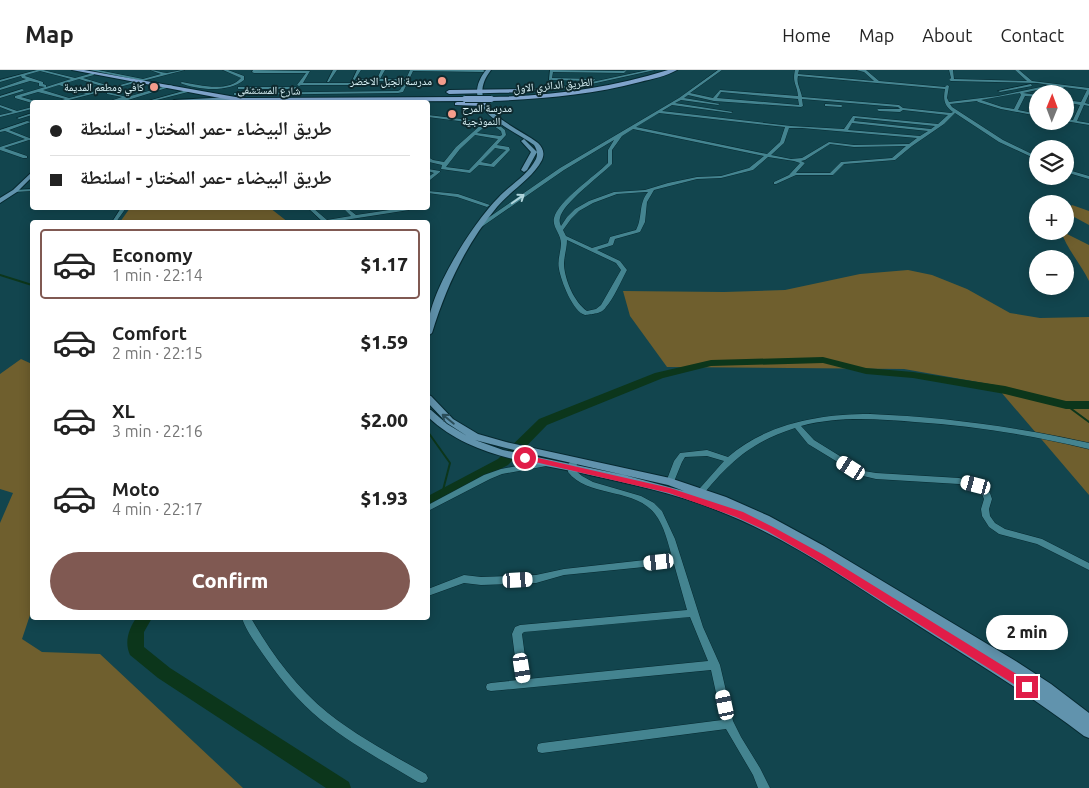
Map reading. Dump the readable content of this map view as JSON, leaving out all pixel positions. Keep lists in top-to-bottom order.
{
  "streets": {
    "main road": ["الطريق الدائري الاول", "شارع المستشفى"]
  },
  "places": ["مدرسة الجبل الاخضر", "كافي ومطعم المديمة", "مدرسة المرح النموذجية"],
  "north": "top",
  "page": {
    "header": "Map",
    "nav": [
      "Home",
      "Map",
      "About",
      "Contact"
    ],
    "map_buttons": ["+", "−"],
    "banner": ["طريق البيضاء -عمر المختار - اسلنطة", "طريق البيضاء -عمر المختار - اسلنطة"],
    "list": [
      {
        "name": "Economy",
        "note": "1 min · 22:14",
        "value": "$1.17"
      },
      {
        "name": "Comfort",
        "note": "2 min · 22:15",
        "value": "$1.59"
      },
      {
        "name": "XL",
        "note": "3 min · 22:16",
        "value": "$2.00"
      },
      {
        "name": "Moto",
        "note": "4 min · 22:17",
        "value": "$1.93"
      }
    ],
    "buttons": "Confirm",
    "bubble": "2 min"
  }
}
